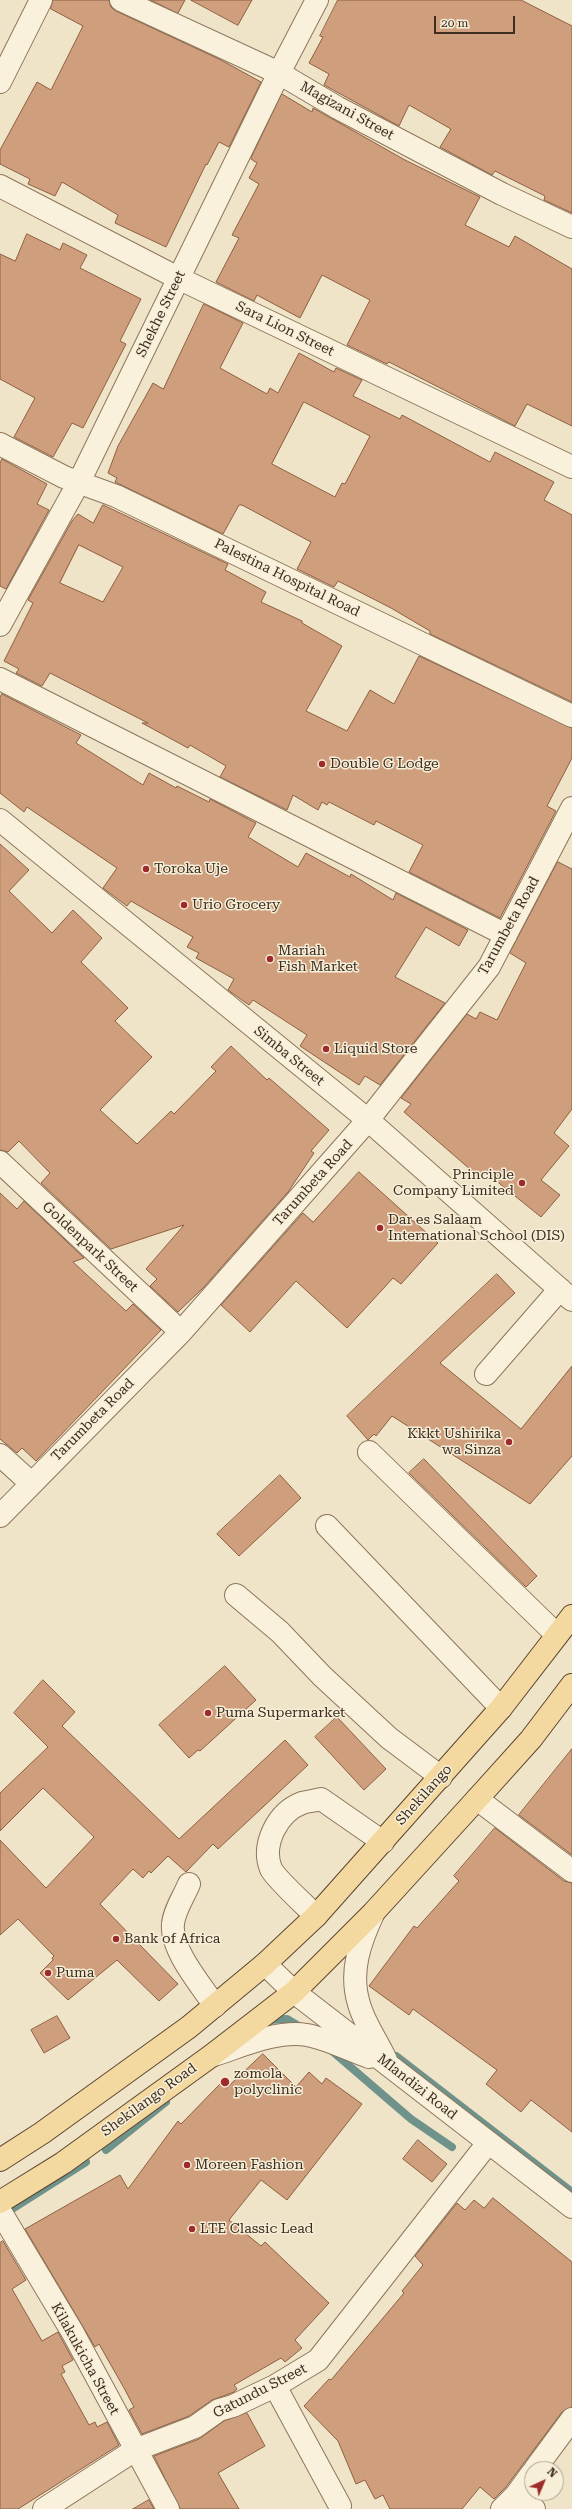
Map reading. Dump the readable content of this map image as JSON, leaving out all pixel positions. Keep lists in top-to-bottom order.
{
  "streets": {
    "main road": ["Shekilango", "Shekilango Road"],
    "street": [
      "Magizani Street",
      "Shekhe Street",
      "Sara Lion Street",
      "Palestina Hospital Road",
      "Tarumbeta Road",
      "Simba Street",
      "Goldenpark Street",
      "Mlandizi Road",
      "Kilakukicha Street",
      "Gatundu Street"
    ]
  },
  "crossings": [
    ["Magizani Street", "Shekhe Street"],
    ["Shekhe Street", "Sara Lion Street"],
    ["Shekhe Street", "Palestina Hospital Road"],
    ["Tarumbeta Road", "Simba Street"],
    ["Tarumbeta Road", "Goldenpark Street"],
    ["Shekilango", "Mlandizi Road"],
    ["Mlandizi Road", "Shekilango Road"],
    ["Mlandizi Road", "Gatundu Street"],
    ["Kilakukicha Street", "Gatundu Street"]
  ],
  "places": [
    "Double G Lodge",
    "Toroka Uje",
    "Urio Grocery",
    "Mariah Fish Market",
    "Liquid Store",
    "Principle Company Limited",
    "Dar es Salaam International School (DIS)",
    "Kkkt Ushirika wa Sinza",
    "Puma Supermarket",
    "Bank of Africa",
    "Puma",
    "zomola polyclinic",
    "Moreen Fashion",
    "LTE Classic Lead"
  ],
  "scale_bar": "20 m",
  "north": "top right"
}
